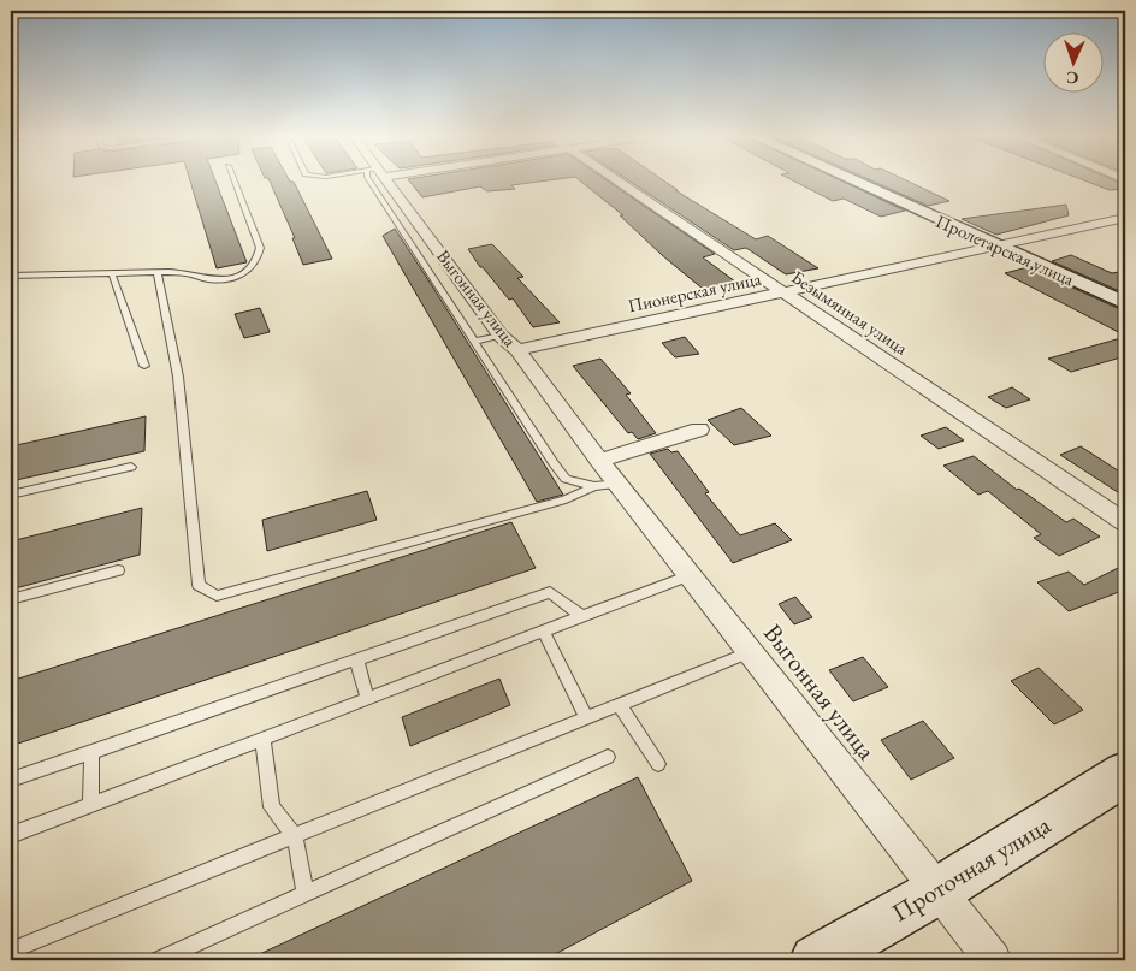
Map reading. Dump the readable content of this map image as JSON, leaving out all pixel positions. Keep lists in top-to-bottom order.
{
  "streets": {
    "street": [
      "Пролетарская улица",
      "Пионерская улица",
      "Выгонная улица",
      "Безымянная улица",
      "Проточная улица"
    ]
  },
  "crossings": [
    ["Пролетарская улица", "Пионерская улица"],
    ["Пионерская улица", "Выгонная улица"],
    ["Пионерская улица", "Безымянная улица"],
    ["Выгонная улица", "Проточная улица"]
  ],
  "north": "bottom"
}
